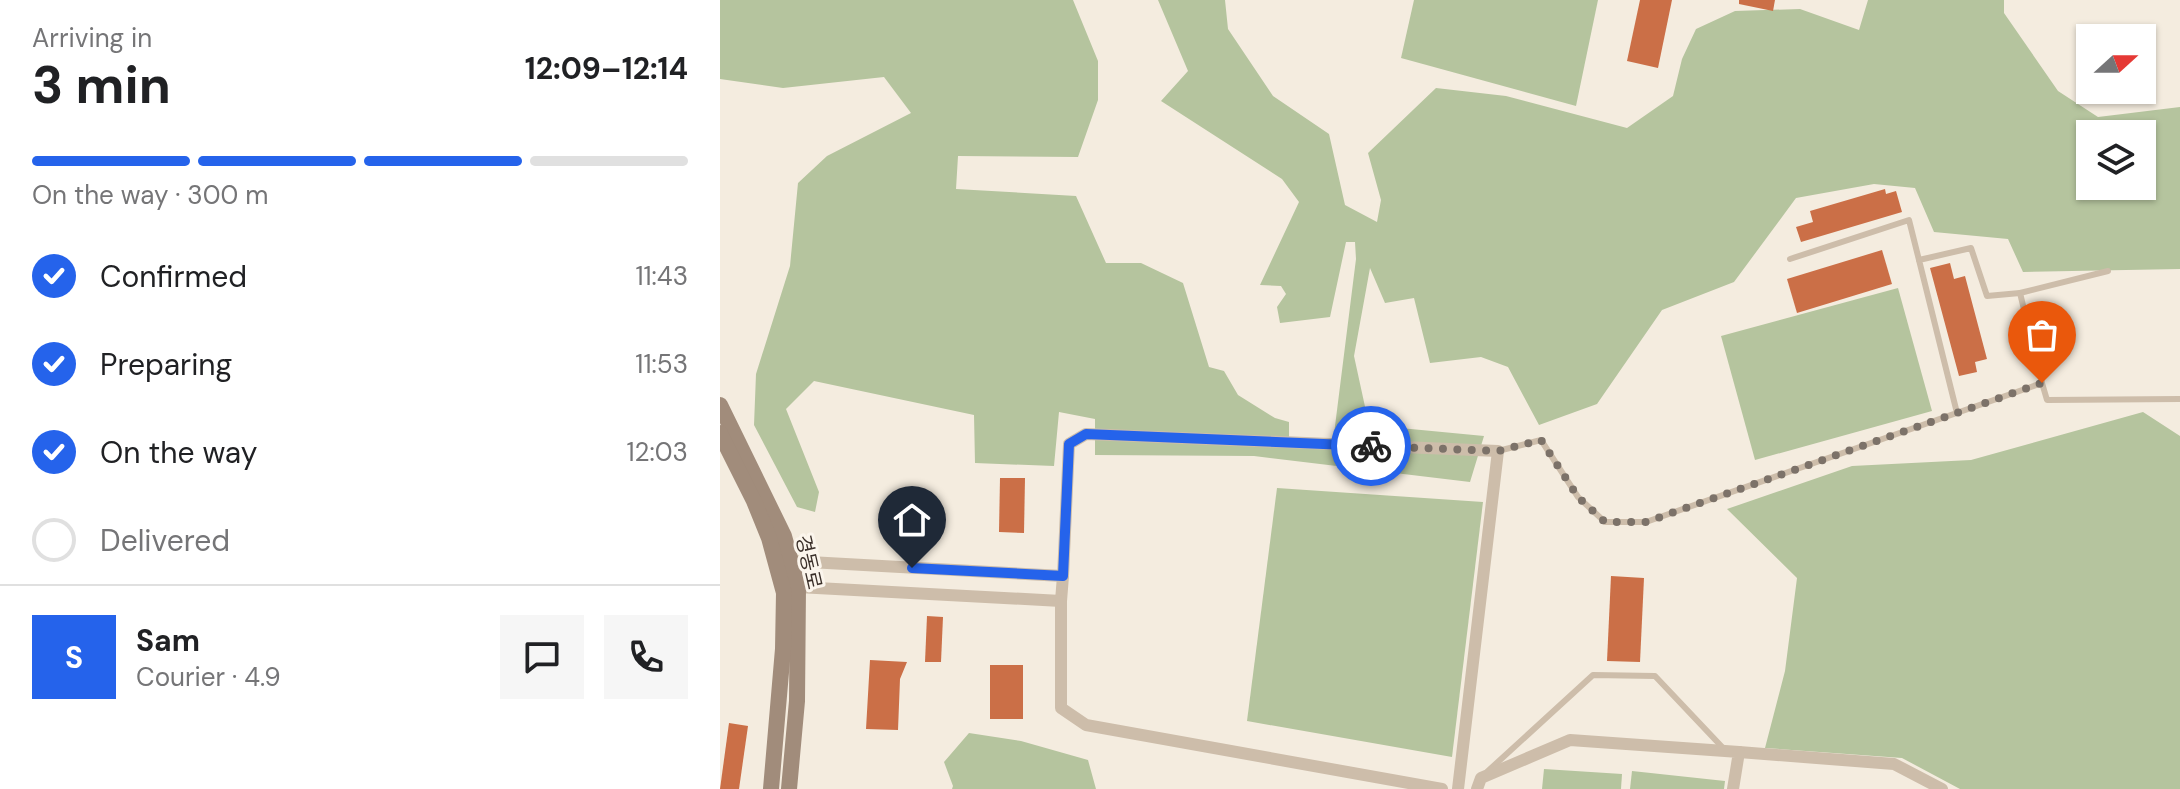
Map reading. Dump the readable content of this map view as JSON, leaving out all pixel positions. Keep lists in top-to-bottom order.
{
  "streets": {
    "street": ["경동로"]
  },
  "north": "right",
  "page": {
    "heading": ["3 min", "Arriving in", "12:09–12:14"],
    "panel": ["Sam", "Courier · 4.9"],
    "bar": "On the way · 300 m",
    "list": [
      ["Confirmed", "11:43"],
      ["Preparing", "11:53"],
      ["On the way", "12:03"],
      "Delivered"
    ],
    "round": "S"
  }
}
